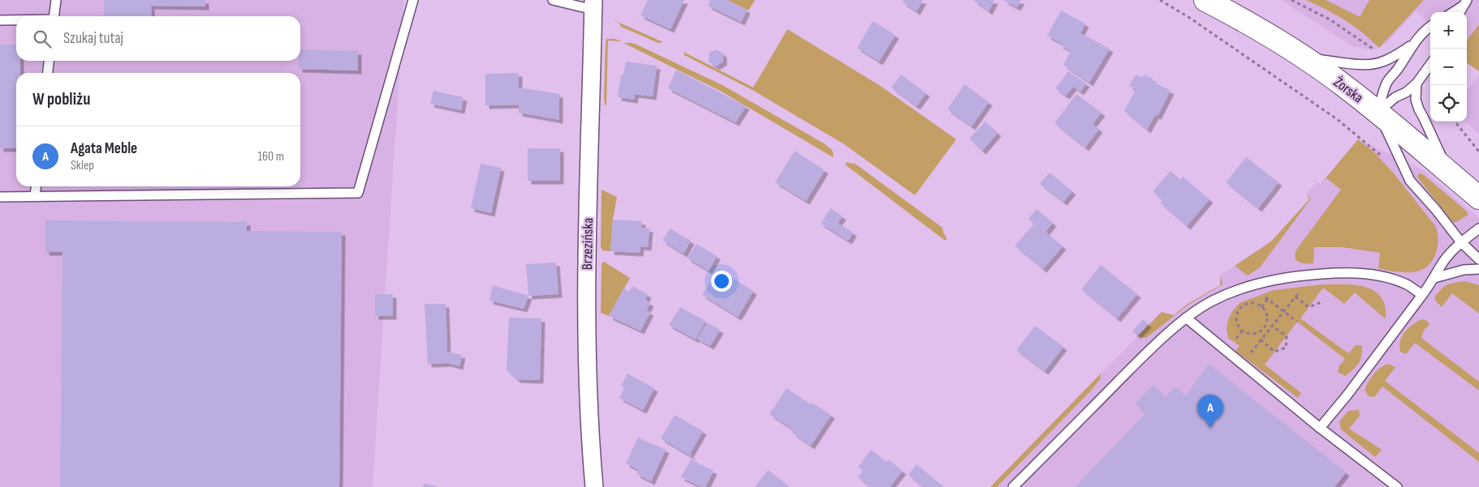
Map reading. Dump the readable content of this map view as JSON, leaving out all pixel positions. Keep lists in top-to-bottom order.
{
  "streets": {
    "main road": ["Żorska"],
    "street": ["Brzezińska"]
  },
  "page": {
    "map_buttons": ["+", "−"],
    "search": "Szukaj tutaj",
    "heading": "W pobliżu",
    "list": [
      {
        "mark": "A",
        "name": "Agata Meble",
        "note": "Sklep",
        "value": "160 m"
      }
    ],
    "pins": "A"
  }
}
